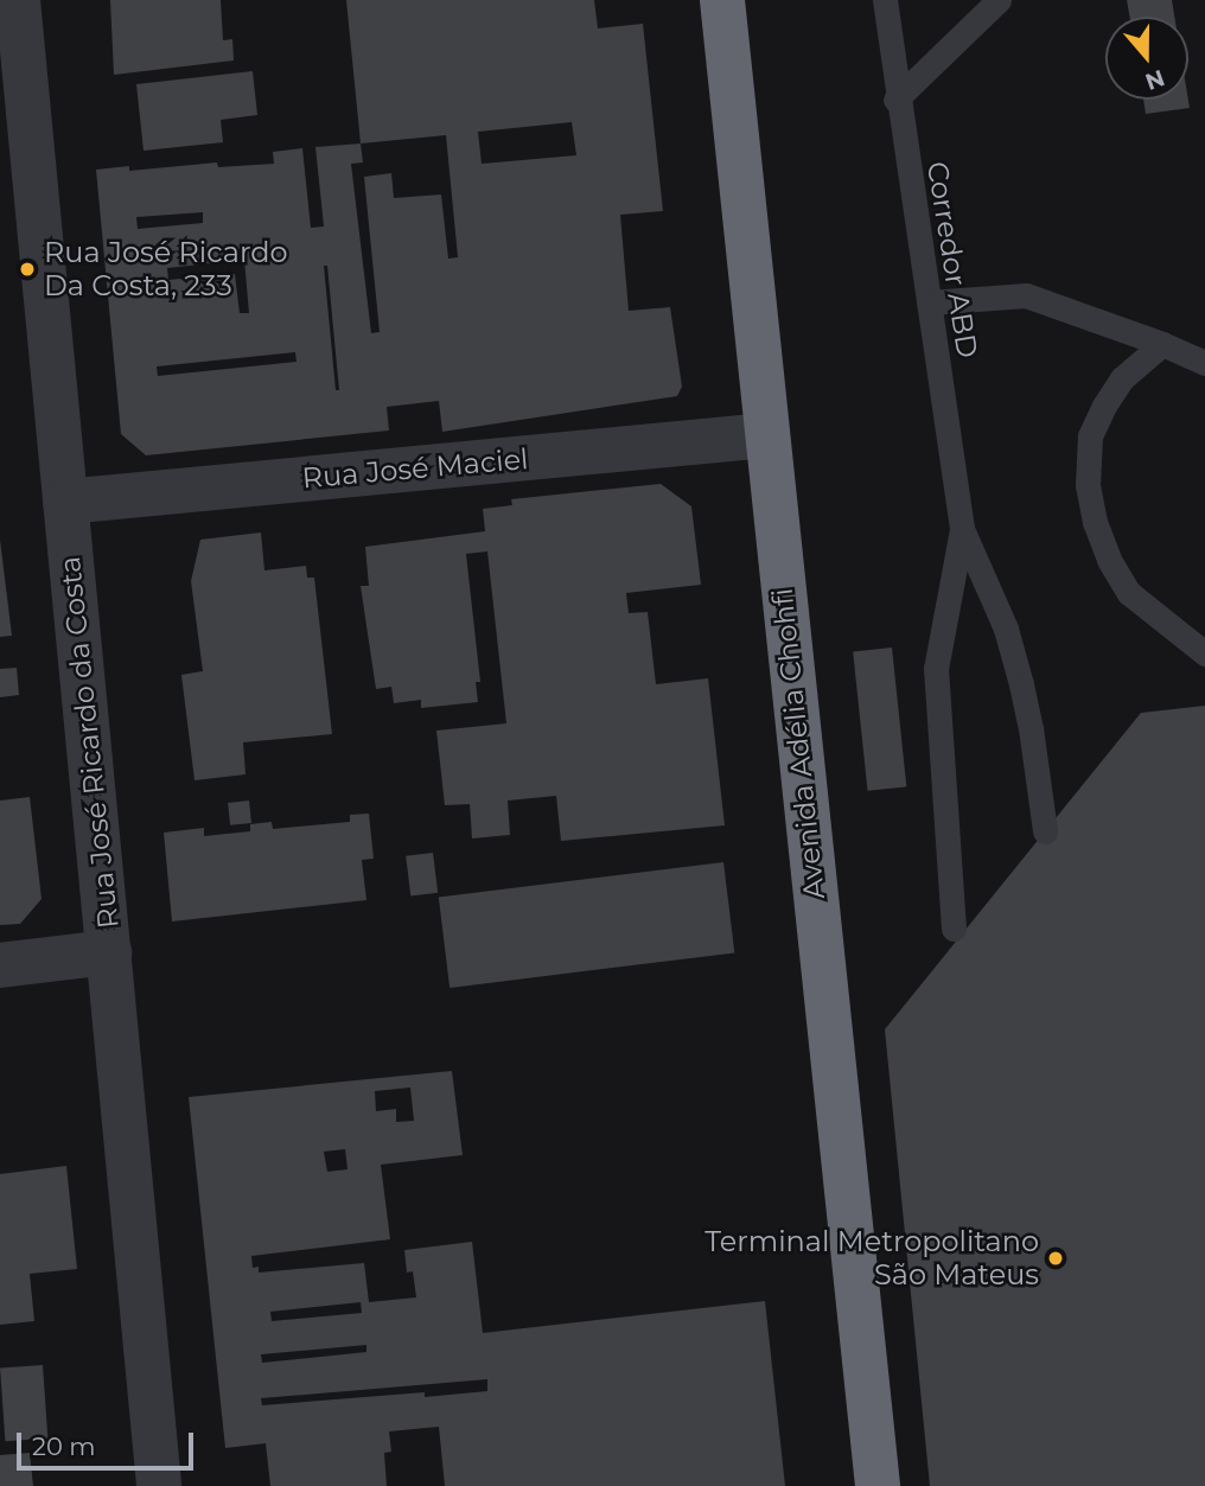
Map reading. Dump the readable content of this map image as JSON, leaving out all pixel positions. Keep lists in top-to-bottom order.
{
  "streets": {
    "highway": ["Avenida Adélia Chohfi"],
    "street": ["Rua José Maciel", "Rua José Ricardo da Costa"],
    "lane": ["Corredor ABD"]
  },
  "crossings": [
    ["Rua José Maciel", "Rua José Ricardo da Costa"],
    ["Rua José Maciel", "Avenida Adélia Chohfi"]
  ],
  "places": ["Rua José Ricardo Da Costa, 233", "Terminal Metropolitano São Mateus"],
  "scale_bar": "20 m",
  "north": "bottom"
}
